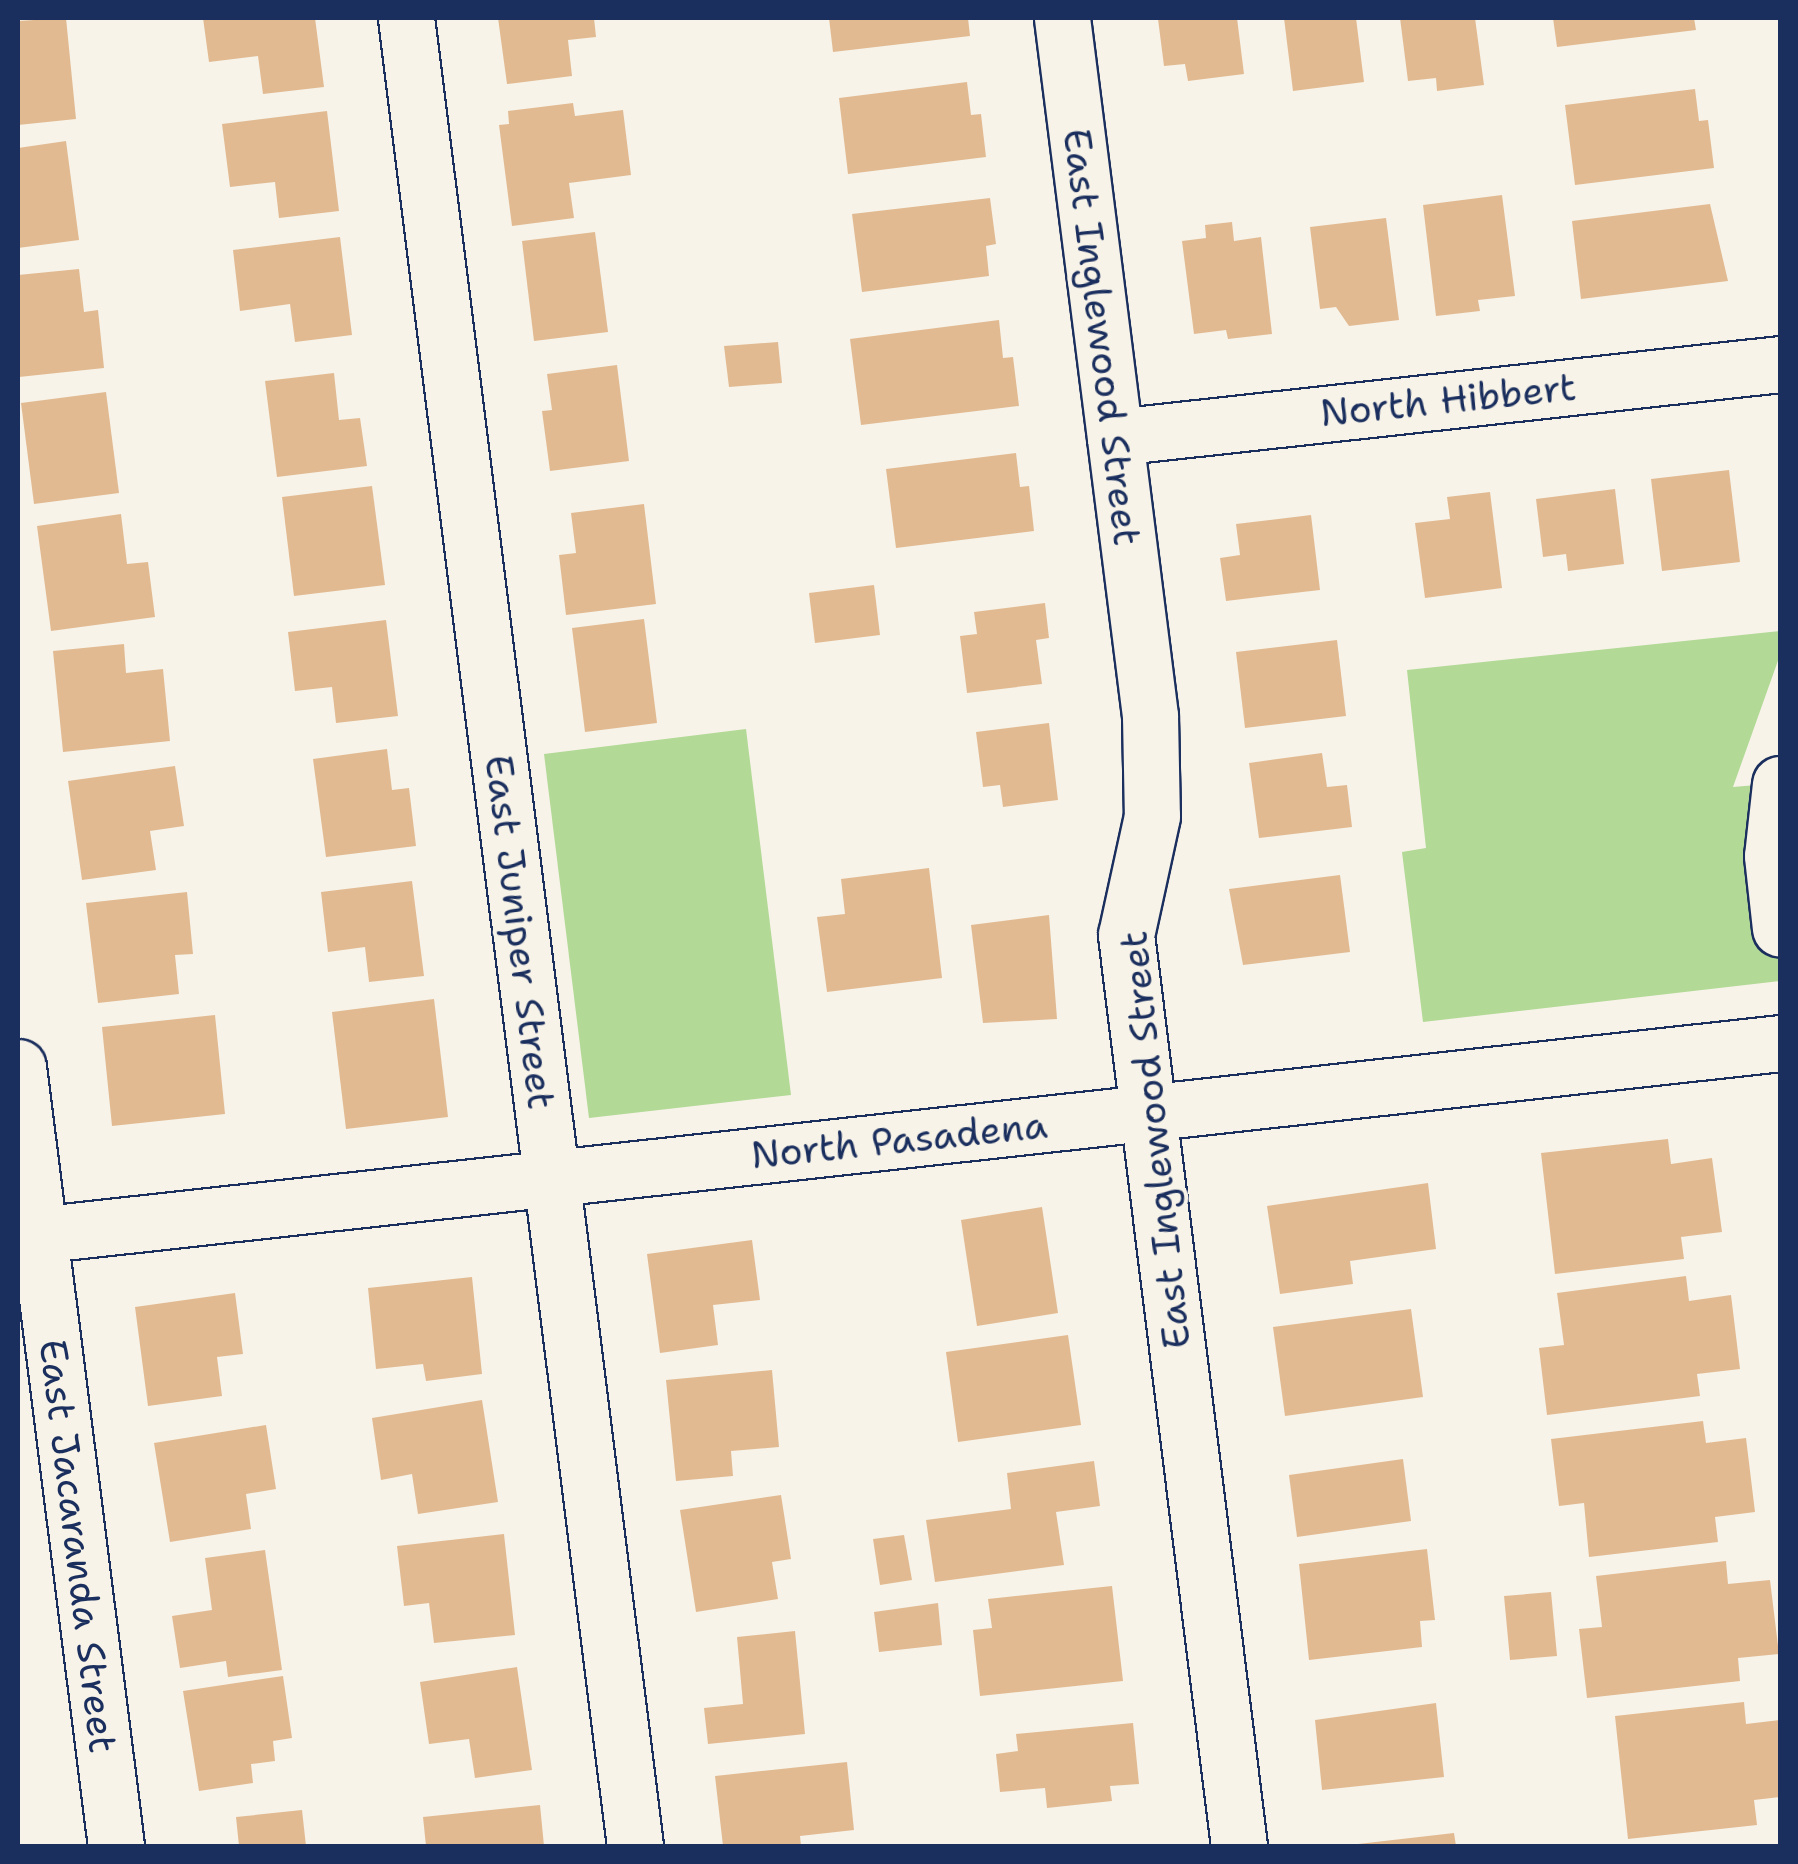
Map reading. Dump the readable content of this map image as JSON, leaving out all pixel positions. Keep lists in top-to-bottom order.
{
  "streets": {
    "street": [
      "East Inglewood Street",
      "North Hibbert",
      "East Juniper Street",
      "North Pasadena",
      "East Jacaranda Street"
    ]
  },
  "crossings": [
    ["East Inglewood Street", "North Hibbert"],
    ["East Inglewood Street", "North Pasadena"],
    ["East Juniper Street", "North Pasadena"],
    ["North Pasadena", "East Jacaranda Street"]
  ]
}
